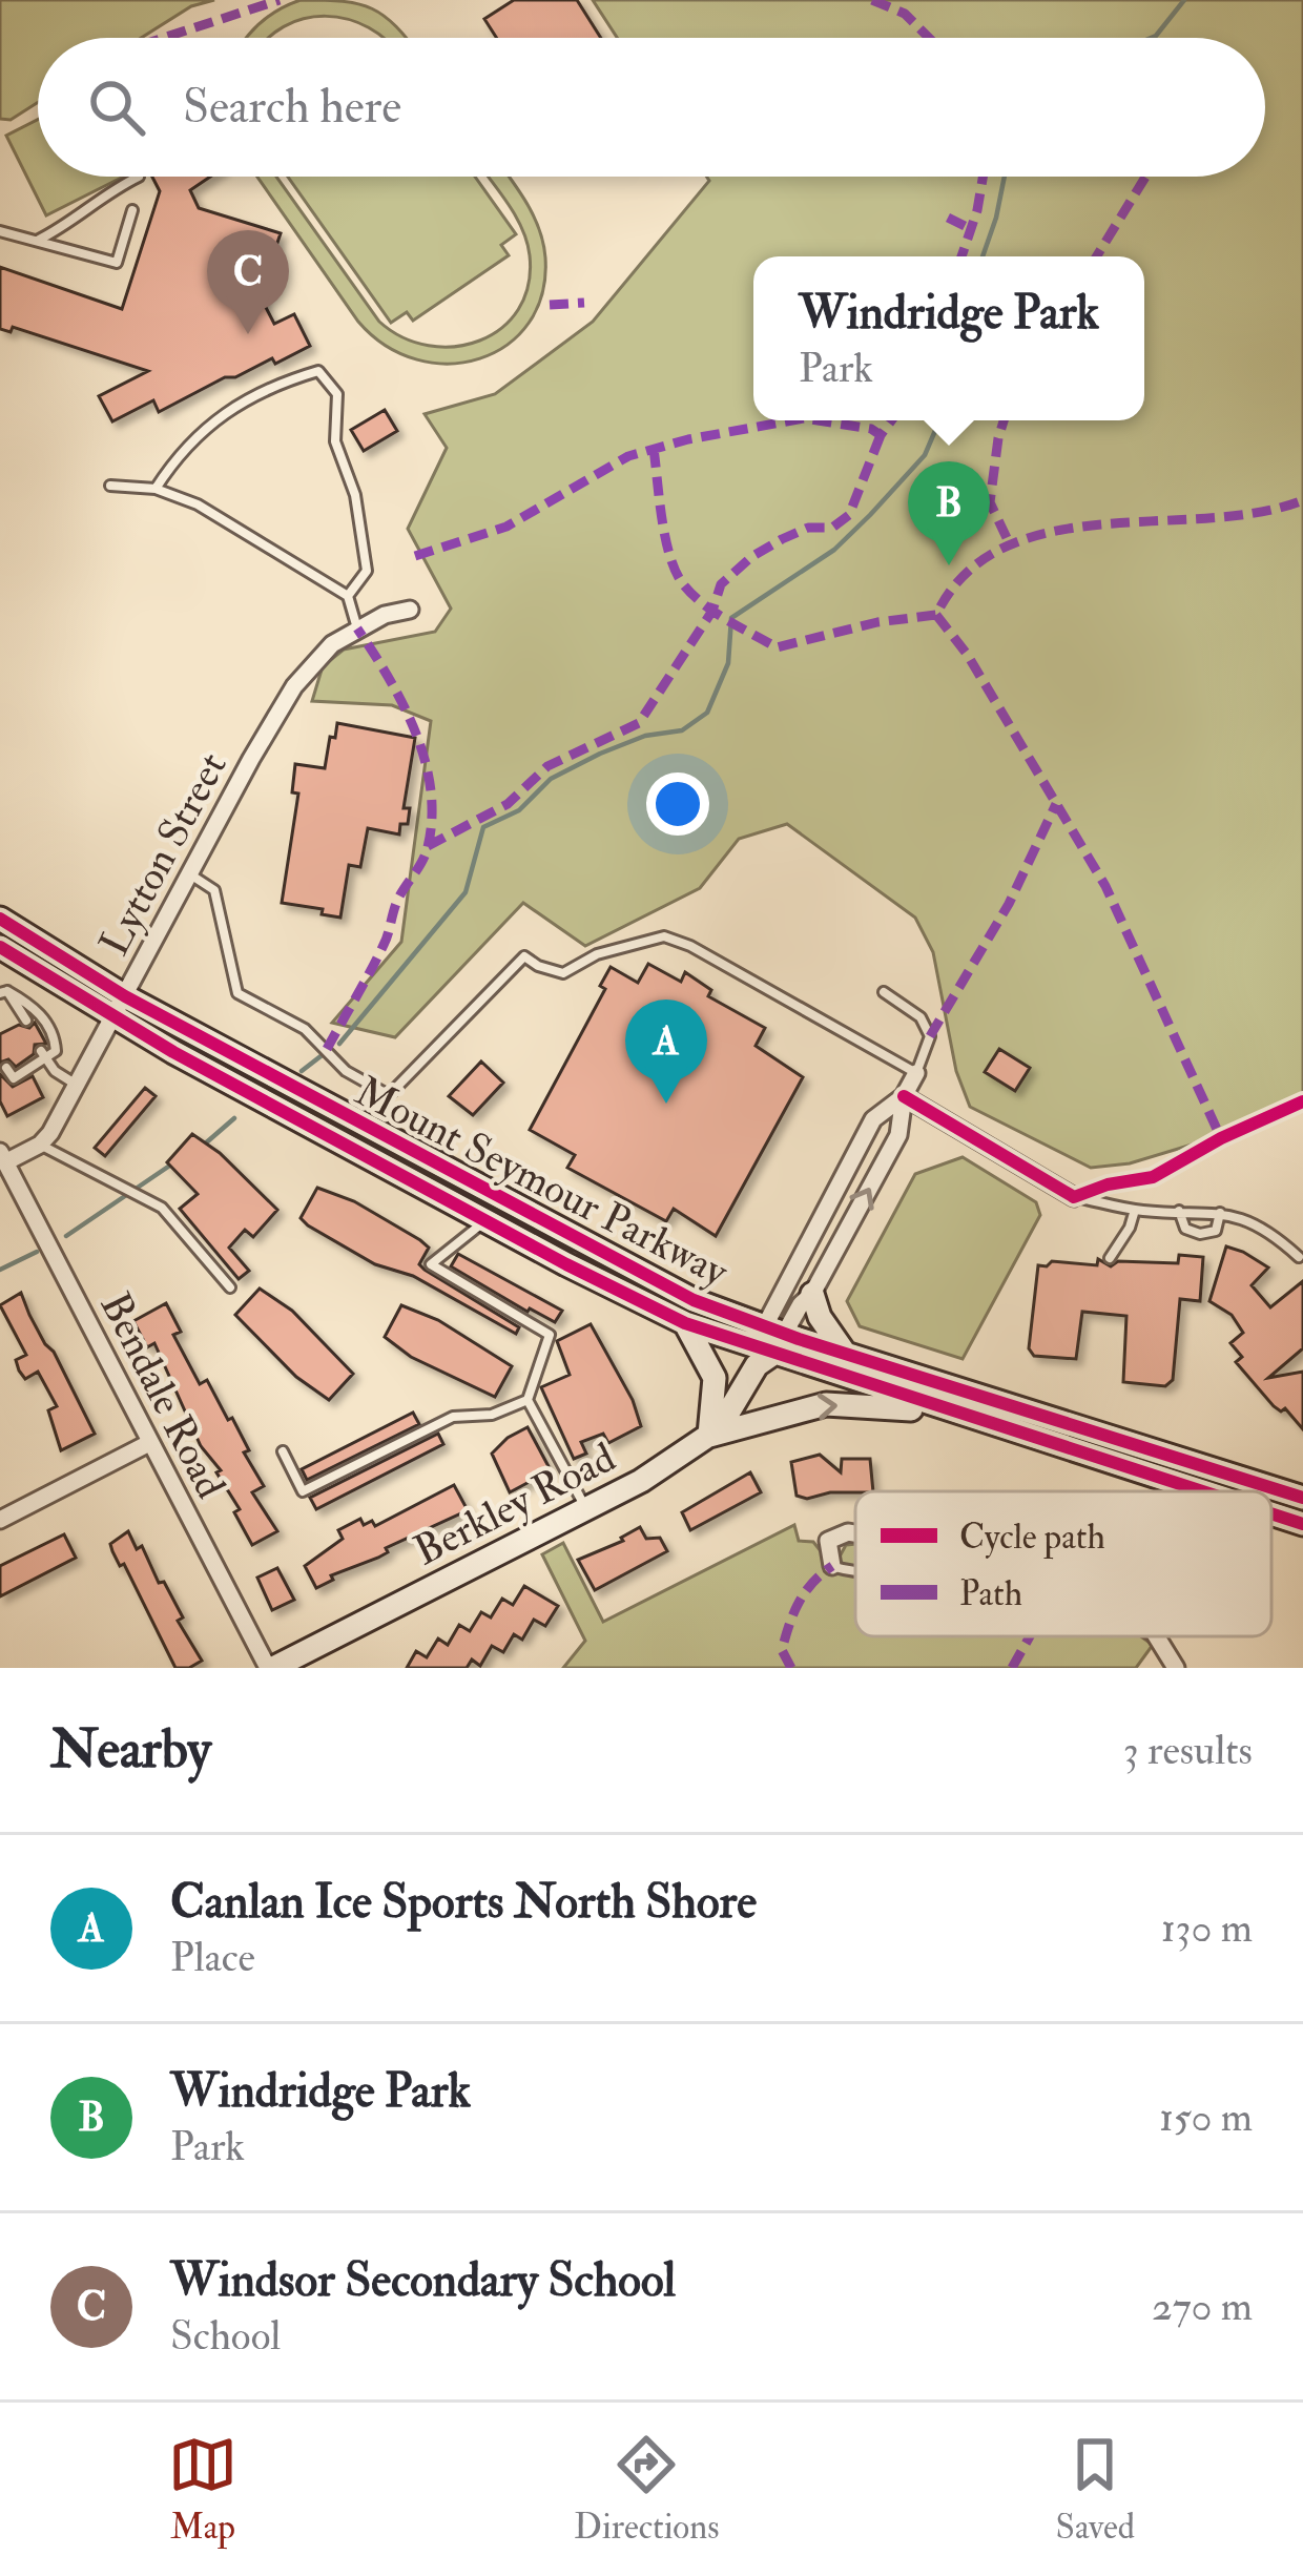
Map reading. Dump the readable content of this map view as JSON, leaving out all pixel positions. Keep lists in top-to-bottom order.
{
  "streets": {
    "main road": ["Mount Seymour Parkway", "Berkley Road"],
    "street": ["Lytton Street", "Bendale Road"]
  },
  "crossings": [
    ["Lytton Street", "Mount Seymour Parkway"],
    ["Mount Seymour Parkway", "Berkley Road"],
    ["Bendale Road", "Berkley Road"]
  ],
  "legend": ["Cycle path", "Path"],
  "page": {
    "search": "Search here",
    "pins": ["C", "B", "A"],
    "popup": ["Windridge Park", "Park"],
    "heading": ["Nearby", "3 results"],
    "list": [
      {
        "mark": "A",
        "name": "Canlan Ice Sports North Shore",
        "note": "Place",
        "value": "130 m"
      },
      {
        "mark": "B",
        "name": "Windridge Park",
        "note": "Park",
        "value": "150 m"
      },
      {
        "mark": "C",
        "name": "Windsor Secondary School",
        "note": "School",
        "value": "270 m"
      }
    ],
    "nav": ["Map", "Directions", "Saved"]
  }
}
